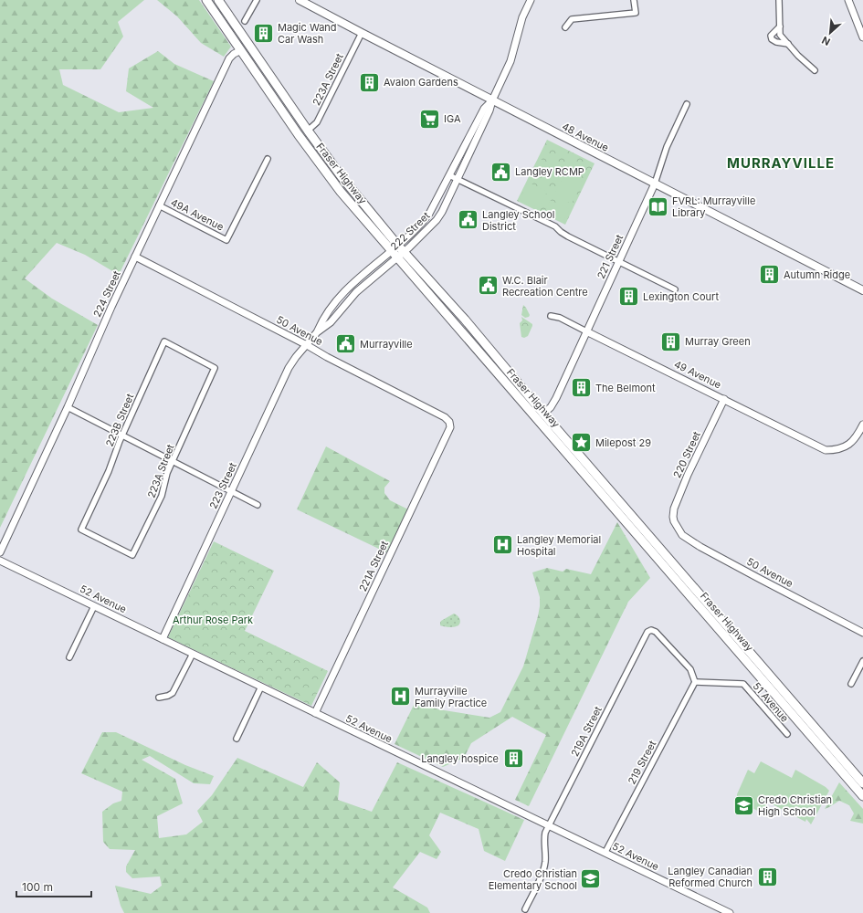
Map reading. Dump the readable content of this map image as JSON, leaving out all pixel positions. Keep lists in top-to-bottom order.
{
  "streets": {
    "main road": ["48 Avenue", "Fraser Highway"],
    "street": [
      "223A Street",
      "49A Avenue",
      "222 Street",
      "221 Street",
      "224 Street",
      "50 Avenue",
      "49 Avenue",
      "223B Street",
      "220 Street",
      "223 Street",
      "221A Street",
      "52 Avenue",
      "51 Avenue",
      "219A Street",
      "219 Street"
    ]
  },
  "crossings": [
    ["223A Street", "48 Avenue"],
    ["223A Street", "Fraser Highway"],
    ["223A Street", "223B Street"],
    ["48 Avenue", "222 Street"],
    ["48 Avenue", "221 Street"],
    ["Fraser Highway", "222 Street"],
    ["Fraser Highway", "221 Street"],
    ["Fraser Highway", "224 Street"],
    ["49A Avenue", "224 Street"],
    ["222 Street", "50 Avenue"],
    ["222 Street", "223 Street"],
    ["221 Street", "49 Avenue"],
    ["224 Street", "50 Avenue"],
    ["50 Avenue", "220 Street"],
    ["50 Avenue", "223 Street"],
    ["50 Avenue", "221A Street"],
    ["49 Avenue", "220 Street"],
    ["223 Street", "52 Avenue"],
    ["221A Street", "52 Avenue"],
    ["52 Avenue", "219A Street"],
    ["52 Avenue", "219 Street"],
    ["51 Avenue", "219A Street"],
    ["51 Avenue", "219 Street"],
    ["219A Street", "219 Street"]
  ],
  "districts": ["MURRAYVILLE"],
  "parks": ["Arthur Rose Park"],
  "places": {
    "building": [
      "Magic Wand Car Wash",
      "Avalon Gardens",
      "Autumn Ridge",
      "Lexington Court",
      "Murray Green",
      "The Belmont",
      "Langley hospice",
      "Langley Canadian Reformed Church"
    ],
    "supermarket": ["IGA"],
    "public building": [
      "Langley RCMP",
      "Langley School District",
      "W.C. Blair Recreation Centre",
      "Murrayville"
    ],
    "library": ["FVRL: Murrayville Library"],
    "place": ["Milepost 29"],
    "hospital": ["Langley Memorial Hospital", "Murrayville Family Practice"],
    "school or university": ["Credo Christian High School", "Credo Christian Elementary School"]
  },
  "scale_bar": "100 m",
  "north": "bottom left"
}
